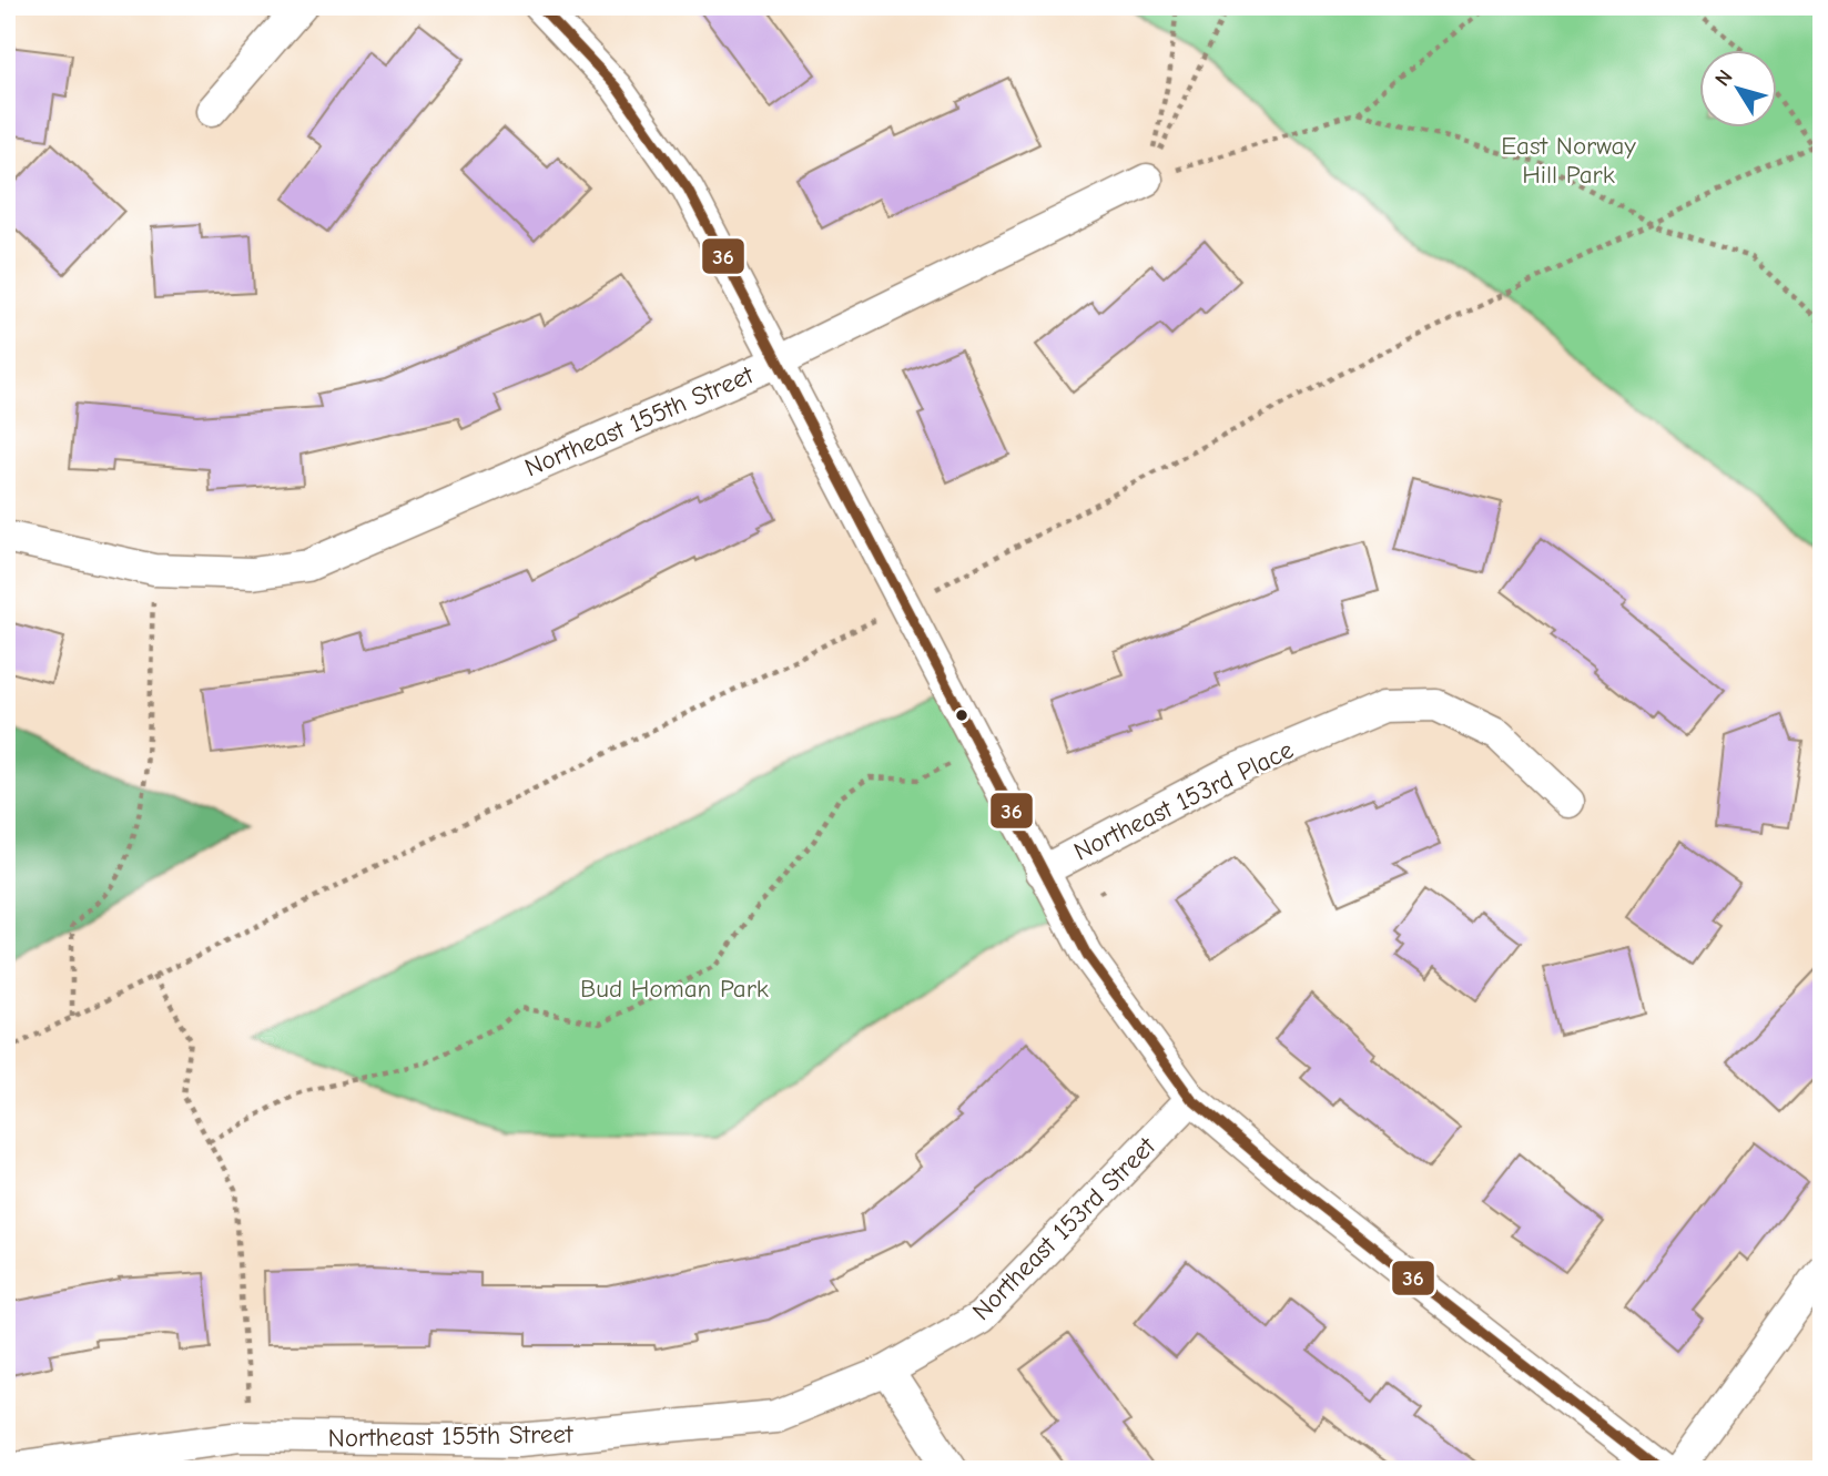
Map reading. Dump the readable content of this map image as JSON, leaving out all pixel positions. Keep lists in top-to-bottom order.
{
  "streets": {
    "street": ["Northeast 155th Street", "Northeast 153rd Place", "Northeast 153rd Street"]
  },
  "crossings": [
    ["Northeast 155th Street", "Northeast 153rd Street"]
  ],
  "parks": ["East Norway Hill Park", "Bud Homan Park"],
  "lines": ["transit line 36"],
  "north": "top left"
}
